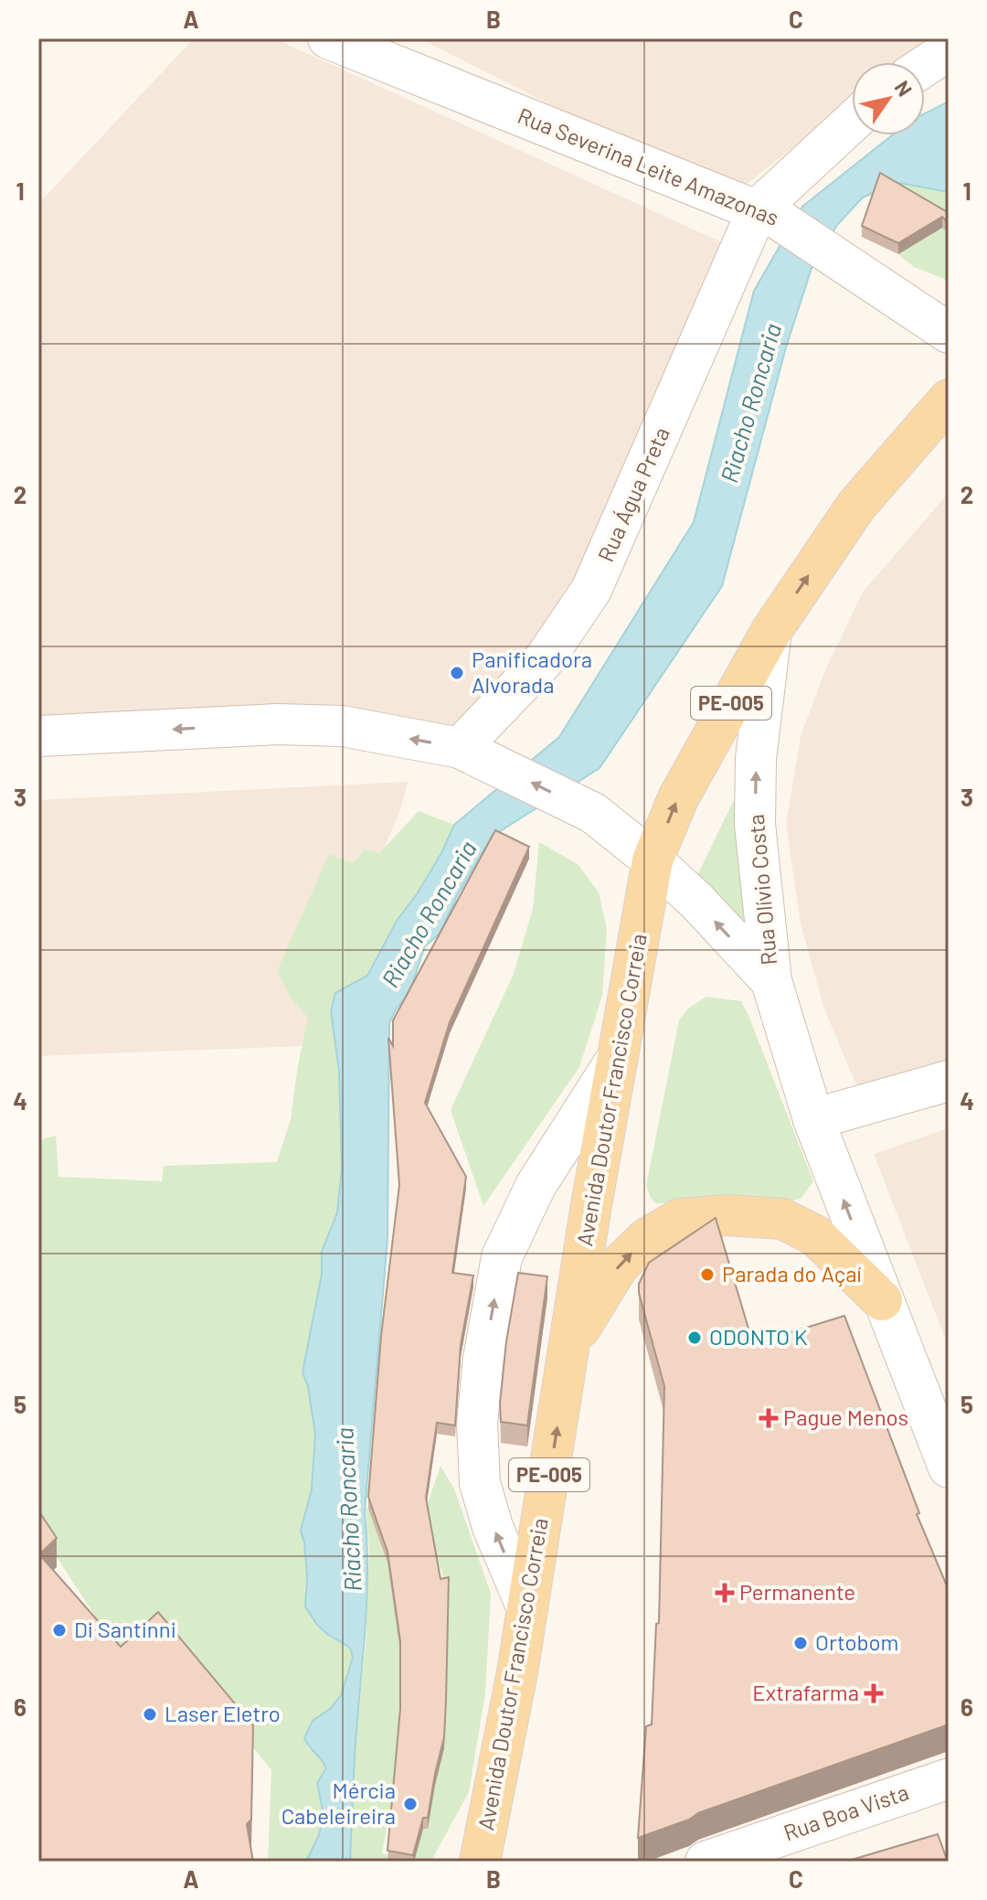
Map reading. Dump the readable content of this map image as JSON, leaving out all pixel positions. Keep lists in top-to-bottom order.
{
  "streets": {
    "main road": ["PE-005", "Avenida Doutor Francisco Correia"],
    "street": [
      "Rua Severina Leite Amazonas",
      "Rua Água Preta",
      "Rua Olívio Costa",
      "Rua Boa Vista"
    ]
  },
  "crossings": [
    ["Rua Severina Leite Amazonas", "Rua Água Preta"],
    ["Rua Água Preta", "Rua Olívio Costa"],
    ["PE-005", "Avenida Doutor Francisco Correia"],
    ["Rua Olívio Costa", "Avenida Doutor Francisco Correia"]
  ],
  "one_way": ["Rua Olívio Costa", "Avenida Doutor Francisco Correia"],
  "water": ["Riacho Roncaria"],
  "places": {
    "other": [
      "Panificadora Alvorada",
      "Parada do Açaí",
      "ODONTO K",
      "Di Santinni",
      "Ortobom",
      "Laser Eletro",
      "Mércia Cabeleireira"
    ],
    "health": ["Pague Menos", "Permanente", "Extrafarma"]
  },
  "north": "top right",
  "grid": {
    "columns": ["A", "B", "C"],
    "rows": [
      "1",
      "2",
      "3",
      "4",
      "5",
      "6"
    ]
  }
}
